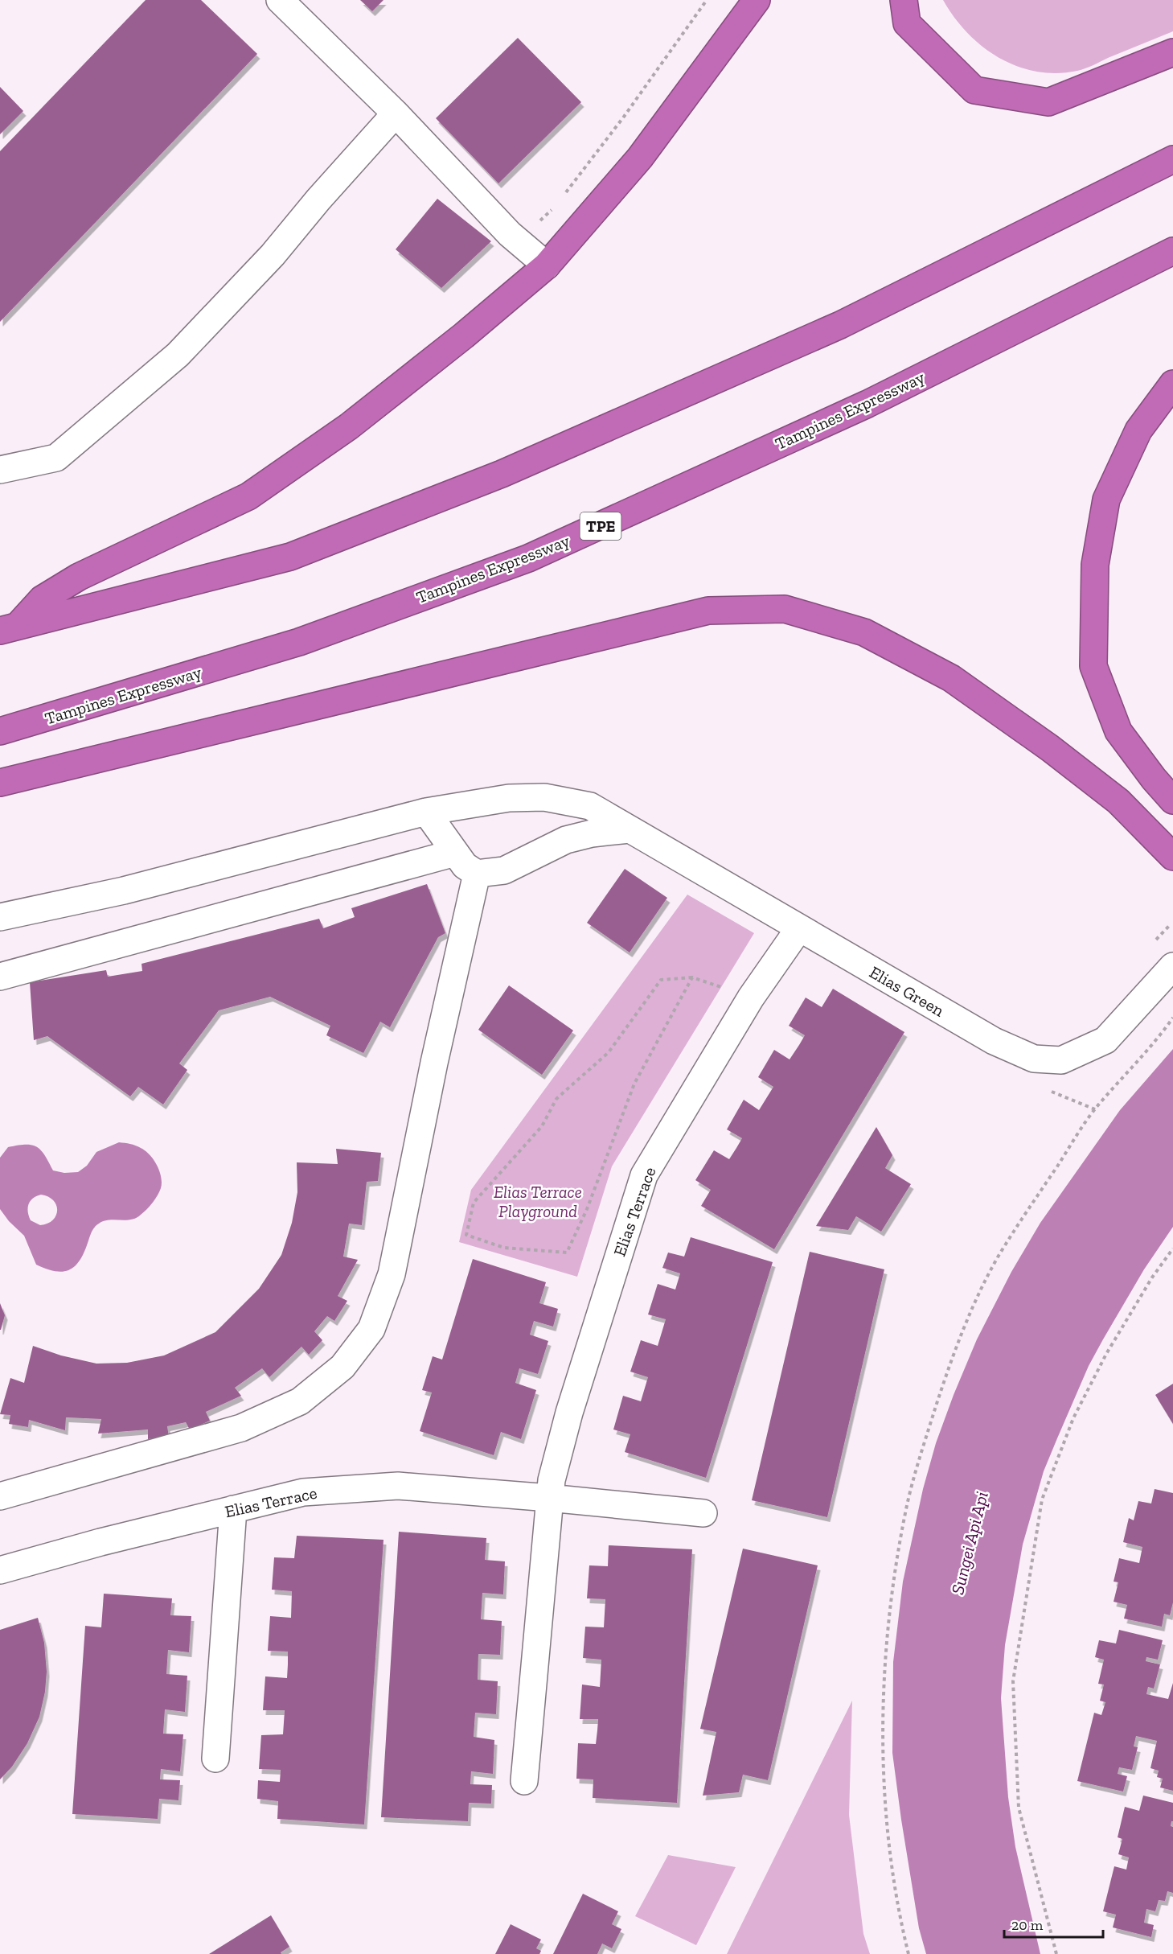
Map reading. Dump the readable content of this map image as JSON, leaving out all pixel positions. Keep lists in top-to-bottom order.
{
  "streets": {
    "highway": ["Tampines Expressway", "TPE"],
    "street": ["Elias Green", "Elias Terrace"]
  },
  "crossings": [
    ["Elias Green", "Elias Terrace"]
  ],
  "water": ["Sungei Api Api"],
  "parks": ["Elias Terrace Playground"],
  "scale_bar": "20 m"
}
